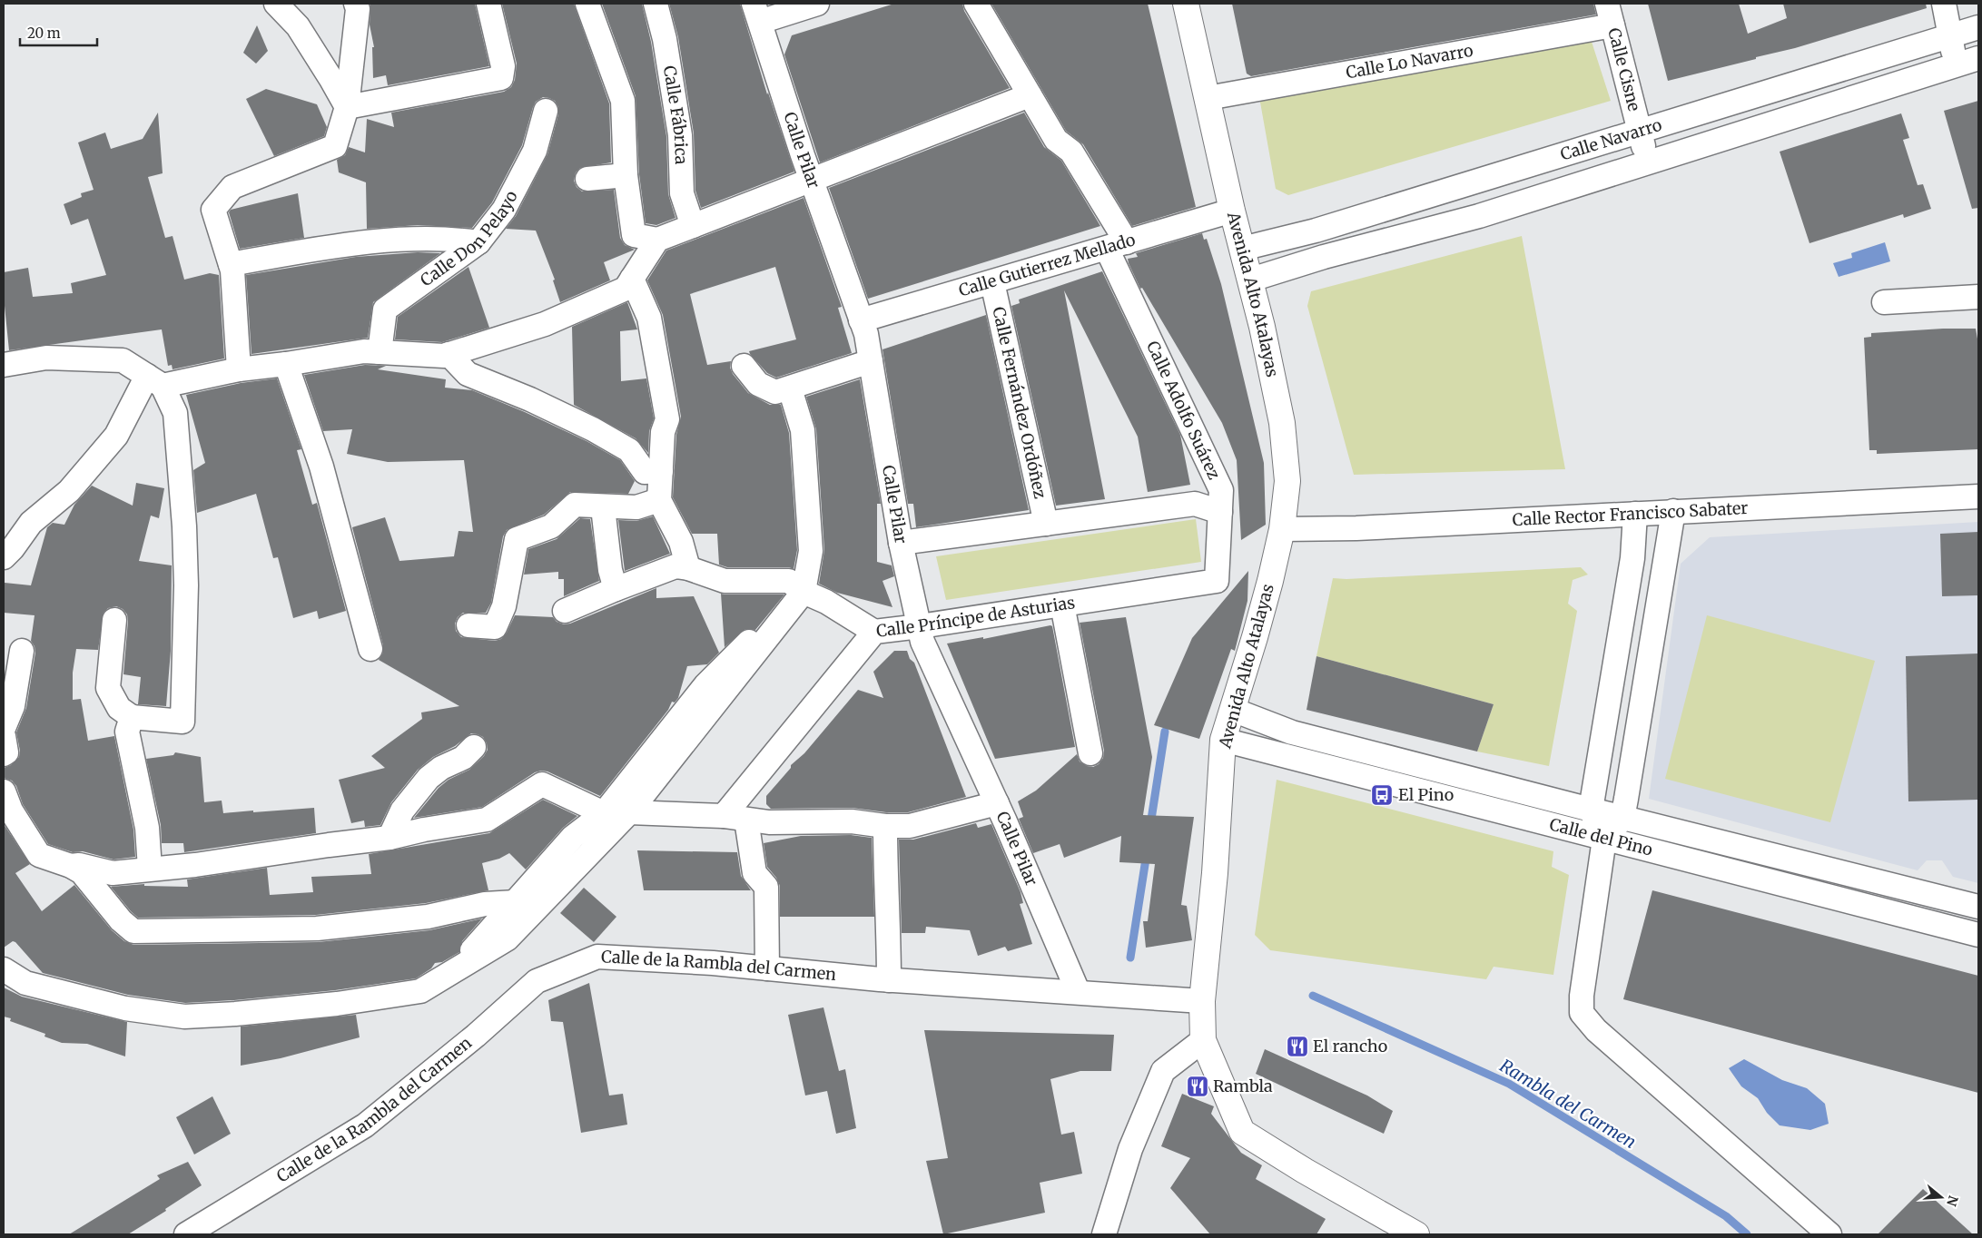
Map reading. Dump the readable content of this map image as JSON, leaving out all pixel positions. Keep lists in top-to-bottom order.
{
  "streets": {
    "main road": ["Avenida Alto Atalayas"],
    "street": [
      "Calle Lo Navarro",
      "Calle Cisne",
      "Calle Fábrica",
      "Calle Navarro",
      "Calle Pilar",
      "Calle Don Pelayo",
      "Calle Gutierrez Mellado",
      "Calle Fernández Ordóñez",
      "Calle Adolfo Suárez",
      "Calle Rector Francisco Sabater",
      "Calle Príncipe de Asturias",
      "Calle del Pino",
      "Calle de la Rambla del Carmen"
    ]
  },
  "crossings": [
    ["Calle Lo Navarro", "Calle Cisne"],
    ["Calle Lo Navarro", "Avenida Alto Atalayas"],
    ["Calle Cisne", "Calle Navarro"],
    ["Calle Navarro", "Avenida Alto Atalayas"],
    ["Calle Pilar", "Calle Gutierrez Mellado"],
    ["Calle Pilar", "Calle Príncipe de Asturias"],
    ["Calle Pilar", "Calle de la Rambla del Carmen"],
    ["Calle Gutierrez Mellado", "Avenida Alto Atalayas"],
    ["Calle Gutierrez Mellado", "Calle Fernández Ordóñez"],
    ["Calle Gutierrez Mellado", "Calle Adolfo Suárez"],
    ["Avenida Alto Atalayas", "Calle Rector Francisco Sabater"],
    ["Avenida Alto Atalayas", "Calle del Pino"],
    ["Avenida Alto Atalayas", "Calle de la Rambla del Carmen"],
    ["Calle Adolfo Suárez", "Calle Príncipe de Asturias"]
  ],
  "water": ["Rambla del Carmen"],
  "places": {
    "bus stop": ["El Pino"],
    "restaurant": ["El rancho", "Rambla"]
  },
  "scale_bar": "20 m",
  "north": "right"
}
